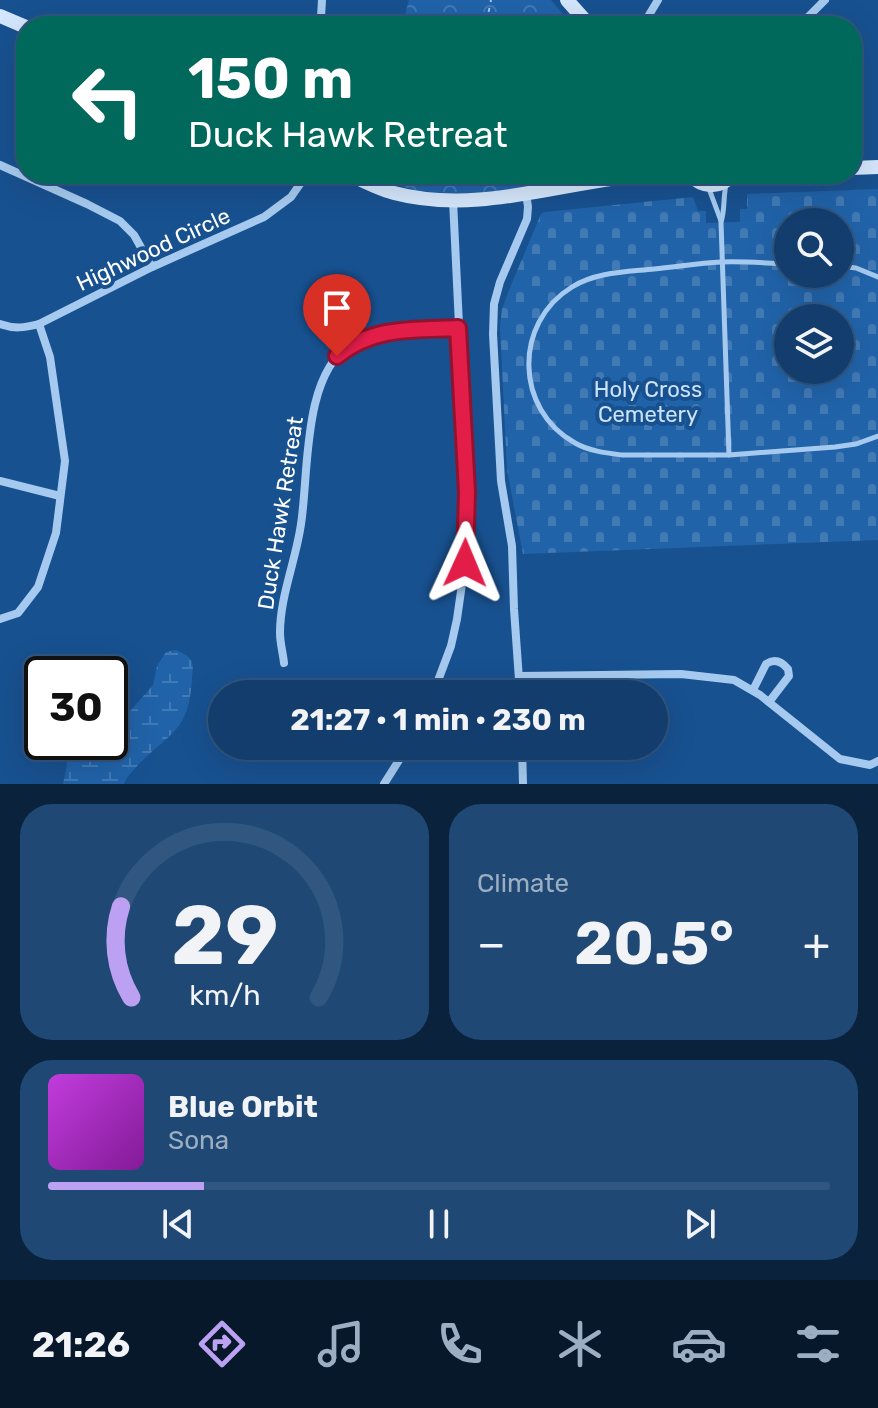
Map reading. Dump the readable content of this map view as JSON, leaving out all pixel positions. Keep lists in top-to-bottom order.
{
  "streets": {
    "street": ["Highwood Circle", "Duck Hawk Retreat"]
  },
  "parks": ["Holy Cross Cemetery"],
  "page": {
    "turn": ["150 m", "Duck Hawk Retreat"],
    "limit": "30",
    "trip": "21:27 · 1 min · 230 m",
    "tile": "Climate",
    "heat": ["−", "20.5°", "+"],
    "song": ["Blue Orbit", "Sona"],
    "tabs": "21:26",
    "gauge": ["29", "km/h"]
  }
}
